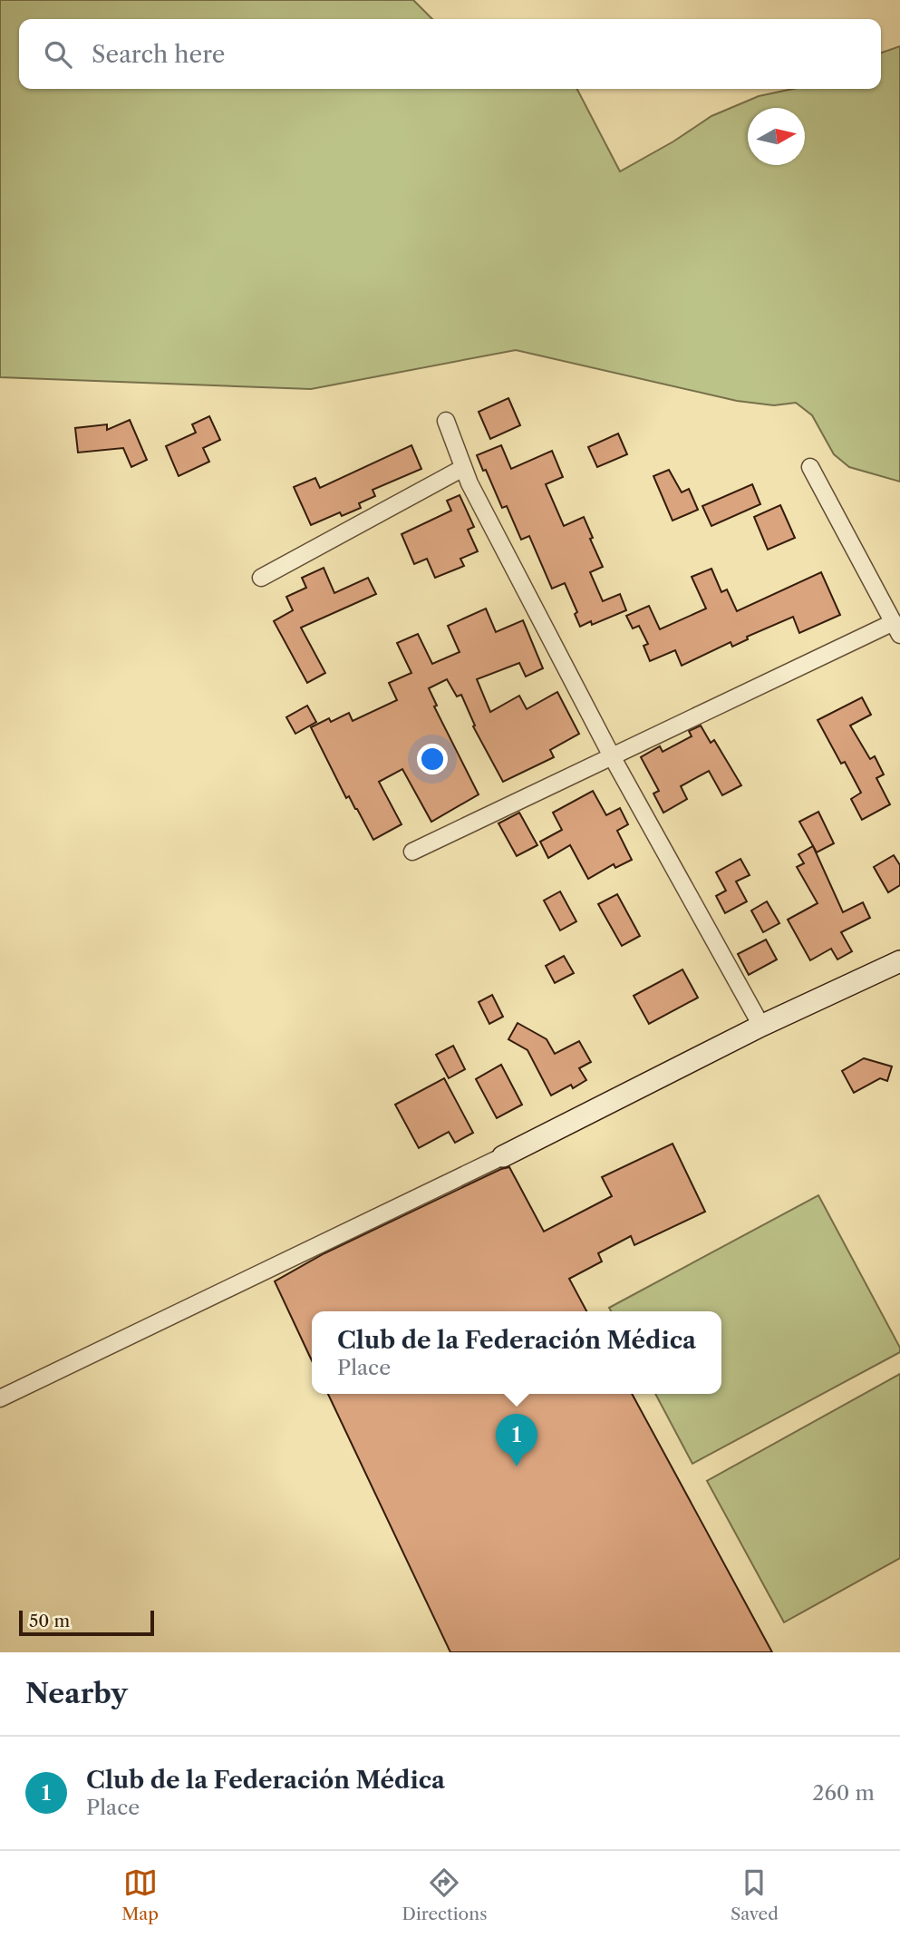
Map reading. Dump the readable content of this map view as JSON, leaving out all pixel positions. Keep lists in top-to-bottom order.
{
  "scale_bar": "50 m",
  "north": "right",
  "page": {
    "search": "Search here",
    "popup": ["Club de la Federación Médica", "Place"],
    "pins": "1",
    "scale": "50 m",
    "heading": "Nearby",
    "list": [
      {
        "mark": "1",
        "name": "Club de la Federación Médica",
        "note": "Place",
        "value": "260 m"
      }
    ],
    "nav": ["Map", "Directions", "Saved"]
  }
}
